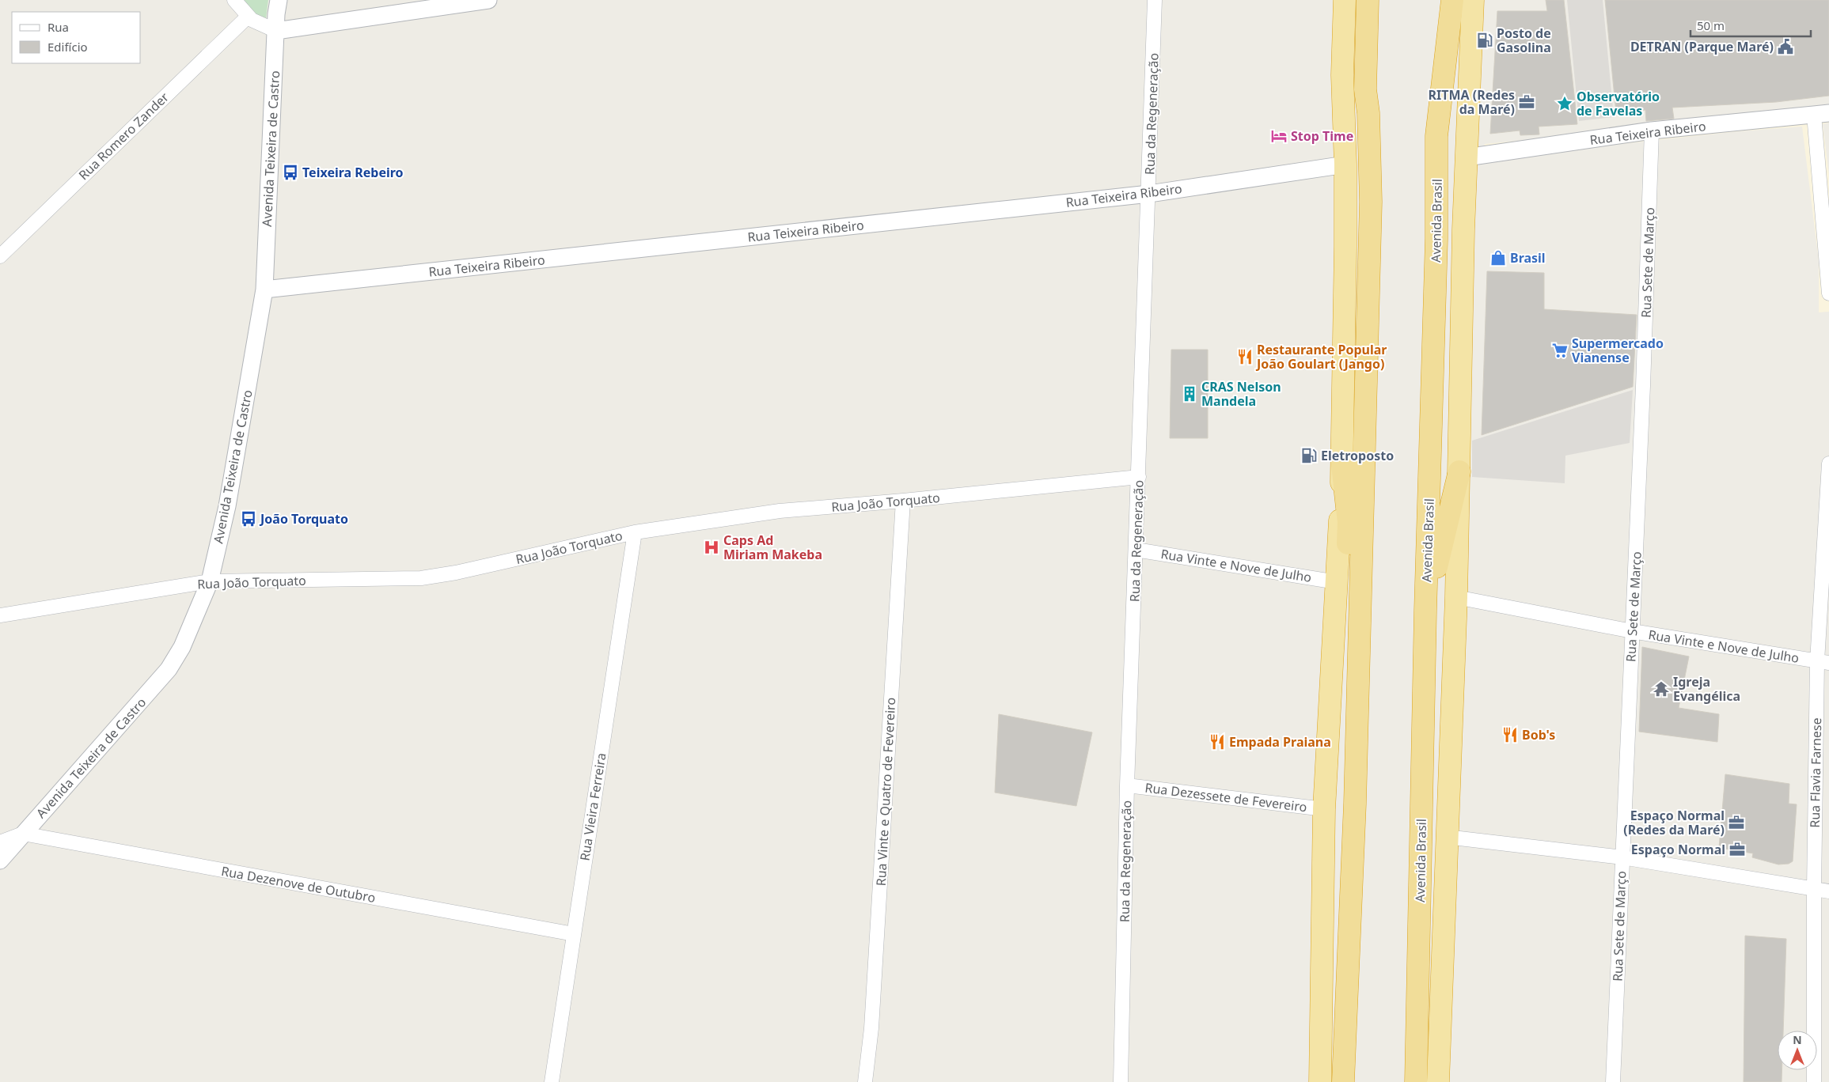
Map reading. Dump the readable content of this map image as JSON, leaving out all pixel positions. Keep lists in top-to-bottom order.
{
  "streets": {
    "highway": ["Avenida Brasil"],
    "street": [
      "Rua da Regeneração",
      "Rua Teixeira Ribeiro",
      "Rua Romero Zander",
      "Avenida Teixeira de Castro",
      "Rua Sete de Março",
      "Rua João Torquato",
      "Rua Vinte e Nove de Julho",
      "Rua Flavia Farnese",
      "Rua Vinte e Quatro de Fevereiro",
      "Rua Dezessete de Fevereiro",
      "Rua Vieira Ferreira",
      "Rua Dezenove de Outubro"
    ]
  },
  "crossings": [
    ["Rua da Regeneração", "Rua Teixeira Ribeiro"],
    ["Rua da Regeneração", "Rua João Torquato"],
    ["Rua da Regeneração", "Rua Vinte e Nove de Julho"],
    ["Rua da Regeneração", "Rua Dezessete de Fevereiro"],
    ["Rua Teixeira Ribeiro", "Avenida Teixeira de Castro"],
    ["Rua Teixeira Ribeiro", "Avenida Brasil"],
    ["Rua Teixeira Ribeiro", "Rua Sete de Março"],
    ["Avenida Teixeira de Castro", "Rua João Torquato"],
    ["Avenida Teixeira de Castro", "Rua Dezenove de Outubro"],
    ["Avenida Brasil", "Rua Vinte e Nove de Julho"],
    ["Rua Sete de Março", "Rua Vinte e Nove de Julho"],
    ["Rua João Torquato", "Rua Vinte e Quatro de Fevereiro"],
    ["Rua João Torquato", "Rua Vieira Ferreira"],
    ["Rua Vinte e Nove de Julho", "Rua Flavia Farnese"],
    ["Rua Vieira Ferreira", "Rua Dezenove de Outubro"]
  ],
  "places": {
    "fuel station": ["Posto de Gasolina", "Eletroposto"],
    "public building": ["DETRAN (Parque Maré)"],
    "office": ["RITMA (Redes da Maré)", "Espaço Normal (Redes da Maré)", "Espaço Normal"],
    "place": ["Observatório de Favelas"],
    "hotel": ["Stop Time"],
    "bus stop": ["Teixeira Rebeiro", "João Torquato"],
    "shop": ["Brasil"],
    "supermarket": ["Supermercado Vianense"],
    "restaurant": ["Restaurante Popular João Goulart (Jango)", "Bob's", "Empada Praiana"],
    "building": ["CRAS Nelson Mandela"],
    "hospital": ["Caps Ad Miriam Makeba"],
    "temple": ["Igreja Evangélica"]
  },
  "legend": ["Rua", "Edifício"],
  "scale_bar": "50 m",
  "north": "top"
}
